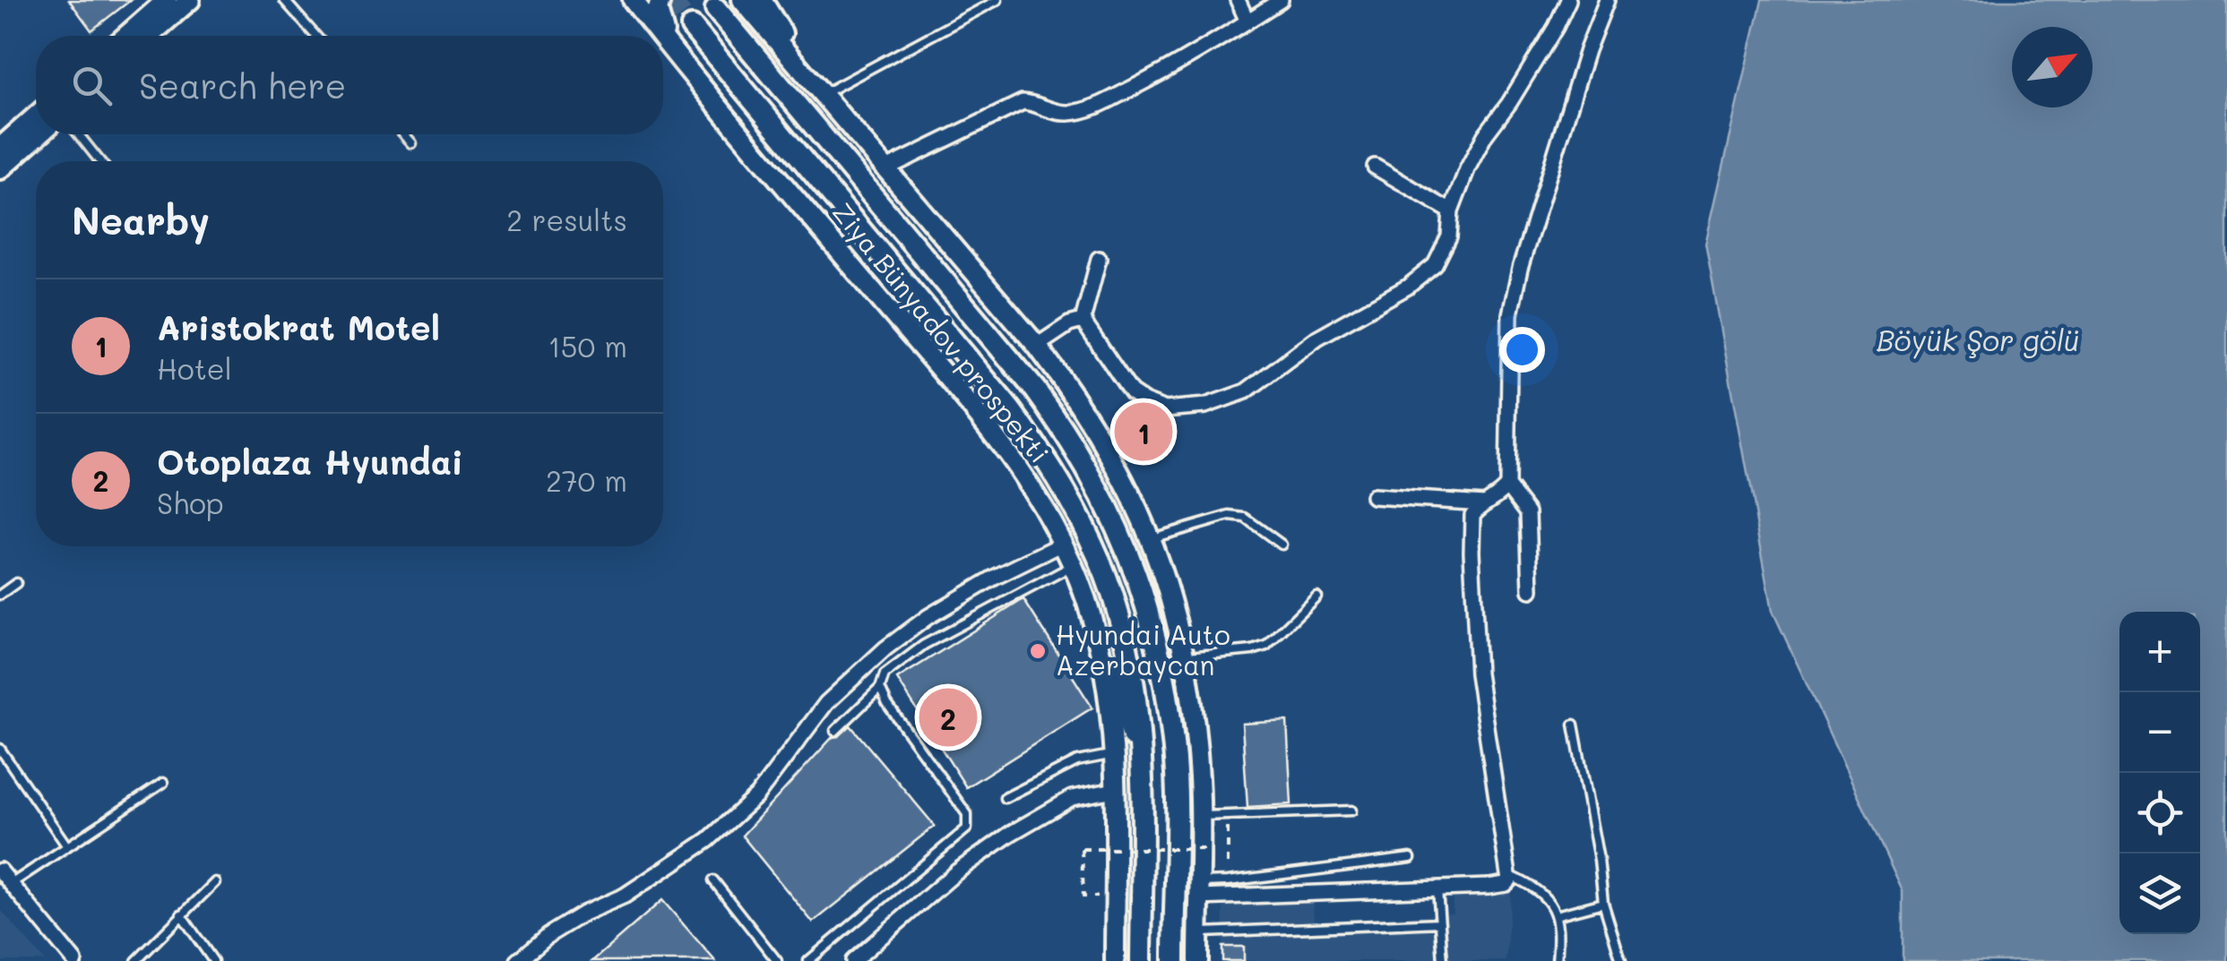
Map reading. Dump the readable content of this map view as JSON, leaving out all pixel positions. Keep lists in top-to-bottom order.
{
  "streets": {
    "main road": ["Ziya Bünyadov prospekti"]
  },
  "water": ["Böyük Şor gölü"],
  "places": ["Hyundai Auto Azerbaycan"],
  "north": "top right",
  "page": {
    "search": "Search here",
    "heading": ["Nearby", "2 results"],
    "list": [
      {
        "mark": "1",
        "name": "Aristokrat Motel",
        "note": "Hotel",
        "value": "150 m"
      },
      {
        "mark": "2",
        "name": "Otoplaza Hyundai",
        "note": "Shop",
        "value": "270 m"
      }
    ],
    "pins": ["1", "2"],
    "map_buttons": ["+", "−"]
  }
}
